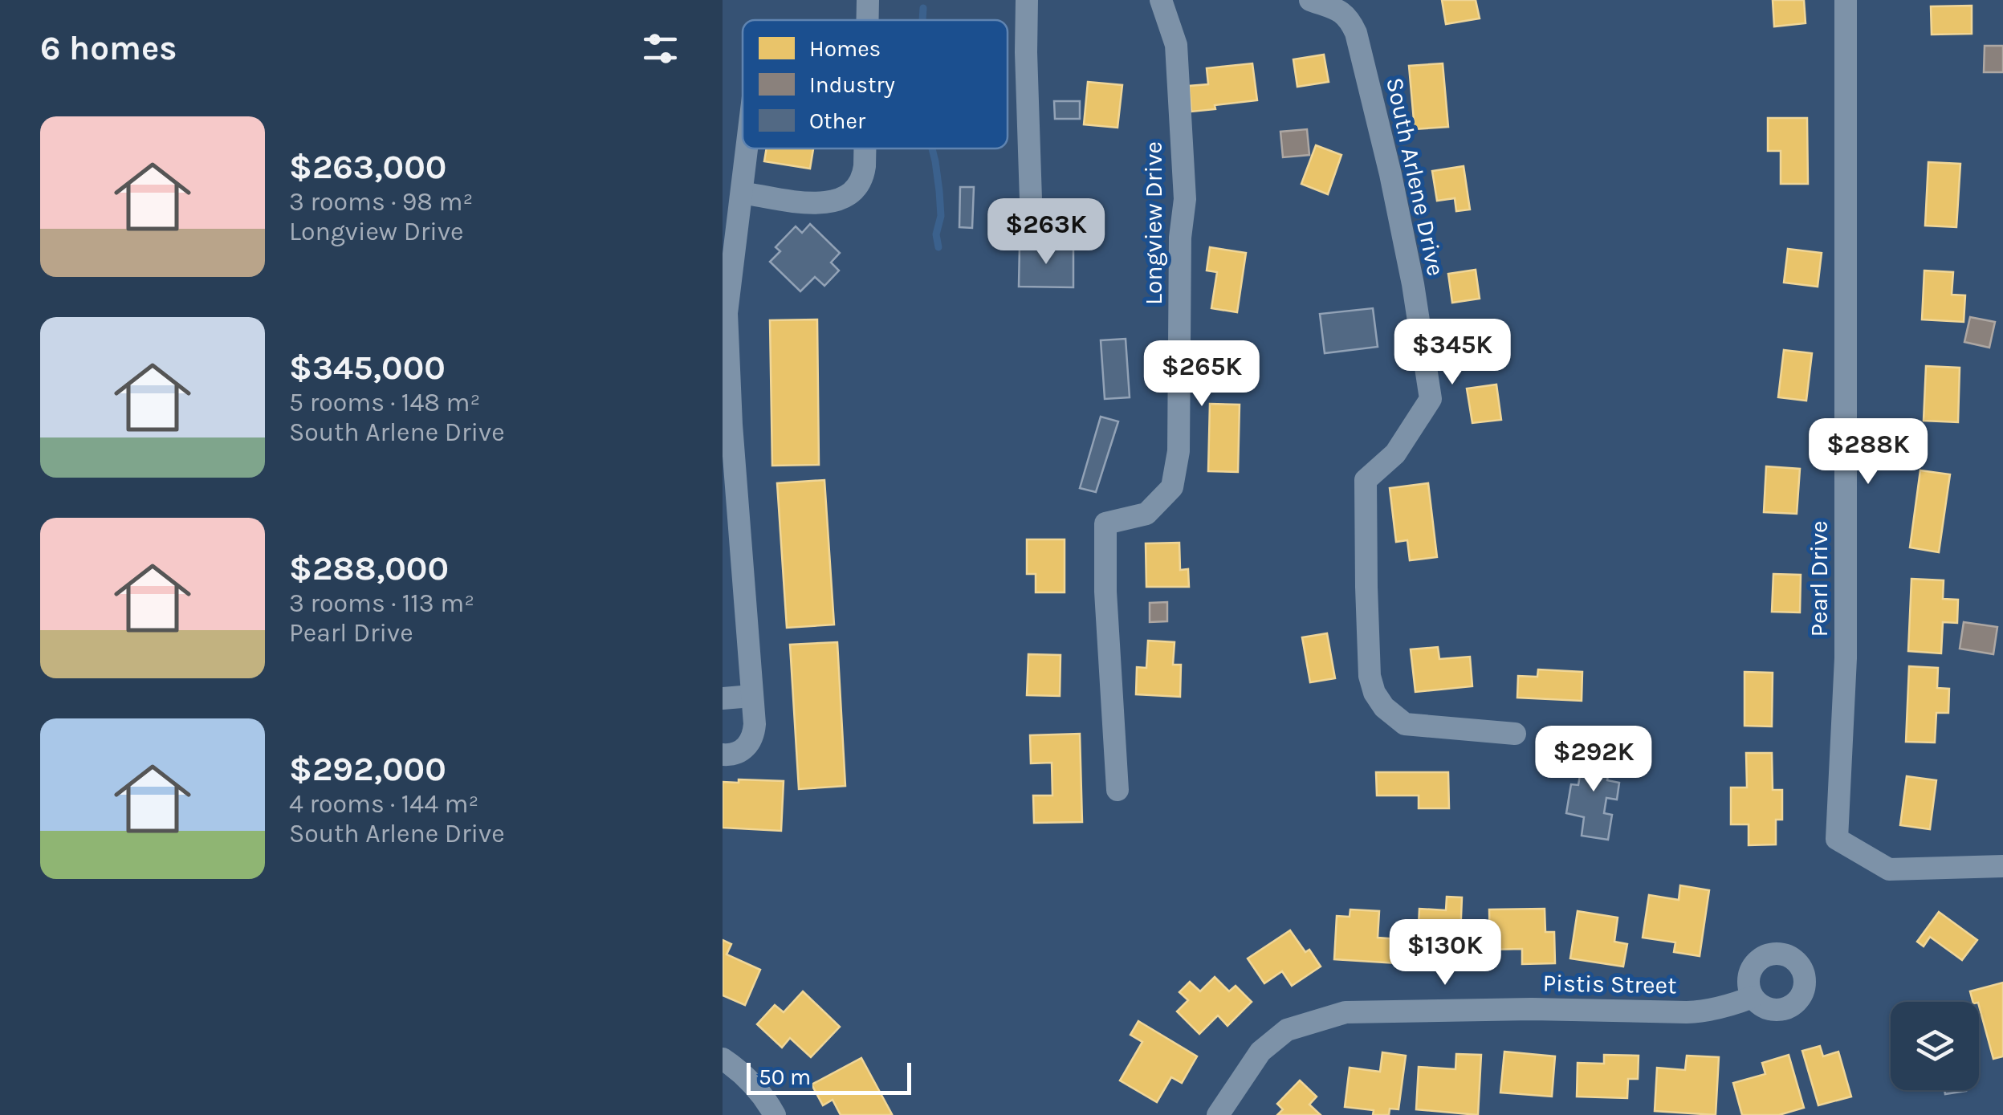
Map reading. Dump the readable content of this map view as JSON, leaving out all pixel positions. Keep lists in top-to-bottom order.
{
  "streets": {
    "street": [
      "South Arlene Drive",
      "Longview Drive",
      "Pearl Drive",
      "Pistis Street"
    ]
  },
  "legend": ["Homes", "Industry", "Other"],
  "scale_bar": "50 m",
  "page": {
    "heading": "6 homes",
    "list": [
      {
        "name": "$263,000",
        "note": "3 rooms · 98 m² · Longview Drive"
      },
      {
        "name": "$345,000",
        "note": "5 rooms · 148 m² · South Arlene Drive"
      },
      {
        "name": "$288,000",
        "note": "3 rooms · 113 m² · Pearl Drive"
      },
      {
        "name": "$292,000",
        "note": "4 rooms · 144 m² · South Arlene Drive"
      }
    ],
    "price": [
      "$263K",
      "$345K",
      "$265K",
      "$288K",
      "$292K",
      "$130K"
    ],
    "scale": "50 m"
  }
}
